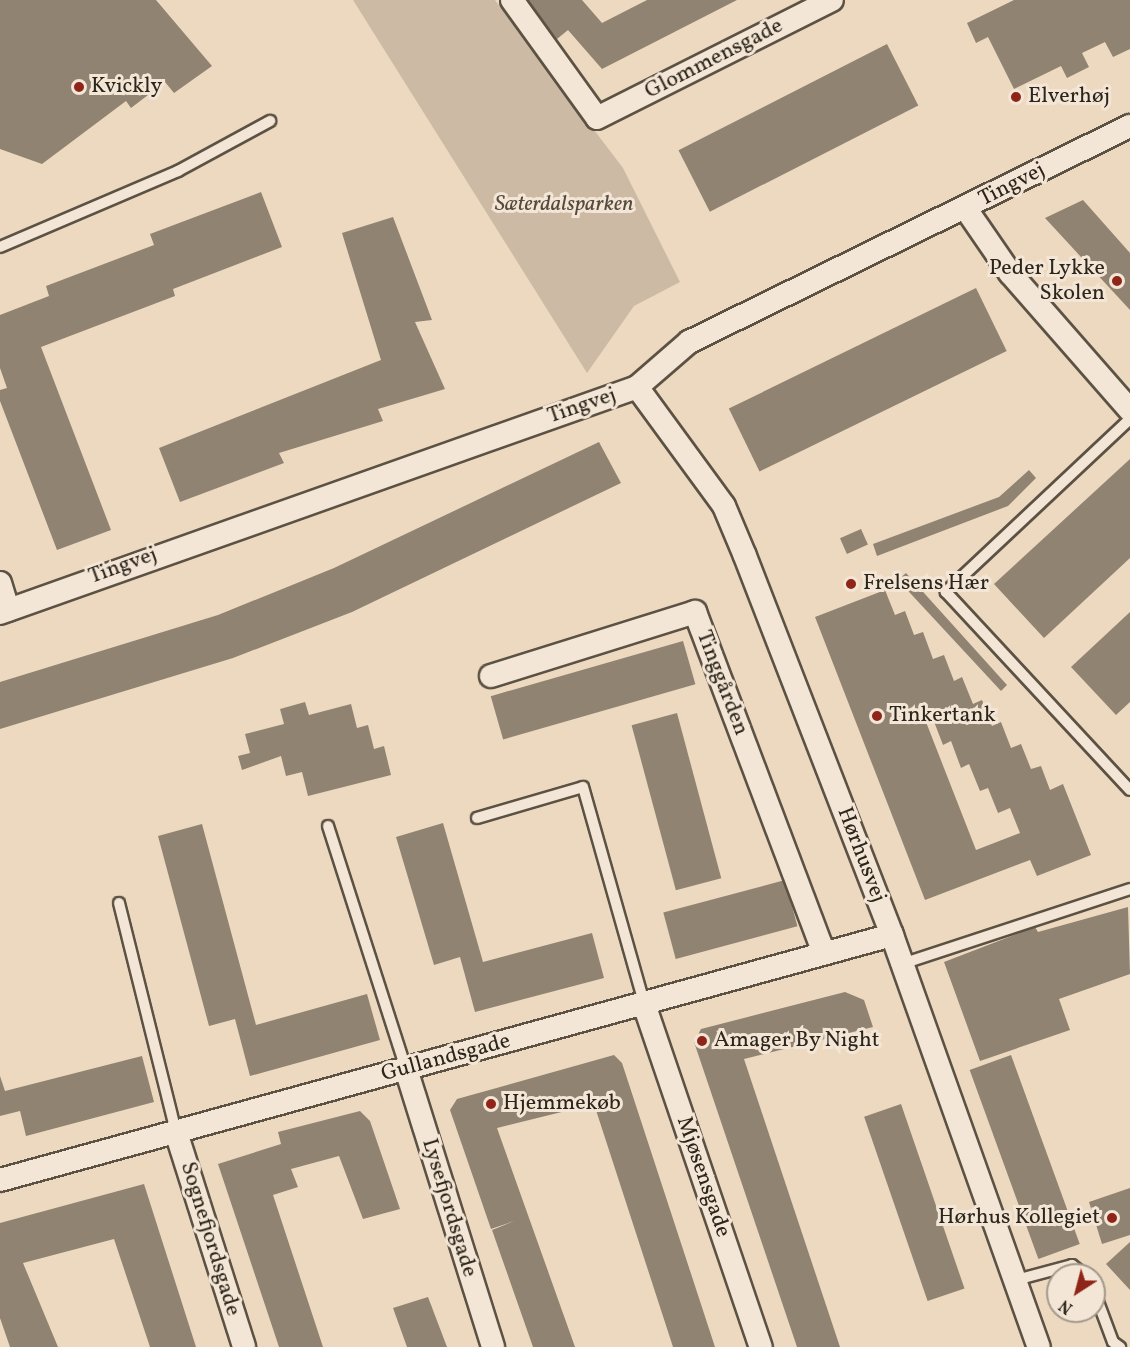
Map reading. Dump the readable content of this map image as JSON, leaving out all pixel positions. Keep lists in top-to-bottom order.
{
  "streets": {
    "street": [
      "Glommensgade",
      "Tingvej",
      "Tinggården",
      "Hørhusvej",
      "Gullandsgade",
      "Mjøsensgade",
      "Lysefjordsgade",
      "Sognefjordsgade"
    ]
  },
  "crossings": [
    ["Tingvej", "Hørhusvej"],
    ["Tinggården", "Gullandsgade"],
    ["Hørhusvej", "Gullandsgade"],
    ["Gullandsgade", "Mjøsensgade"],
    ["Gullandsgade", "Lysefjordsgade"],
    ["Gullandsgade", "Sognefjordsgade"]
  ],
  "parks": ["Sæterdalsparken"],
  "places": [
    "Kvickly",
    "Elverhøj",
    "Peder Lykke Skolen",
    "Frelsens Hær",
    "Tinkertank",
    "Amager By Night",
    "Hjemmekøb",
    "Hørhus Kollegiet"
  ],
  "north": "bottom left"
}
